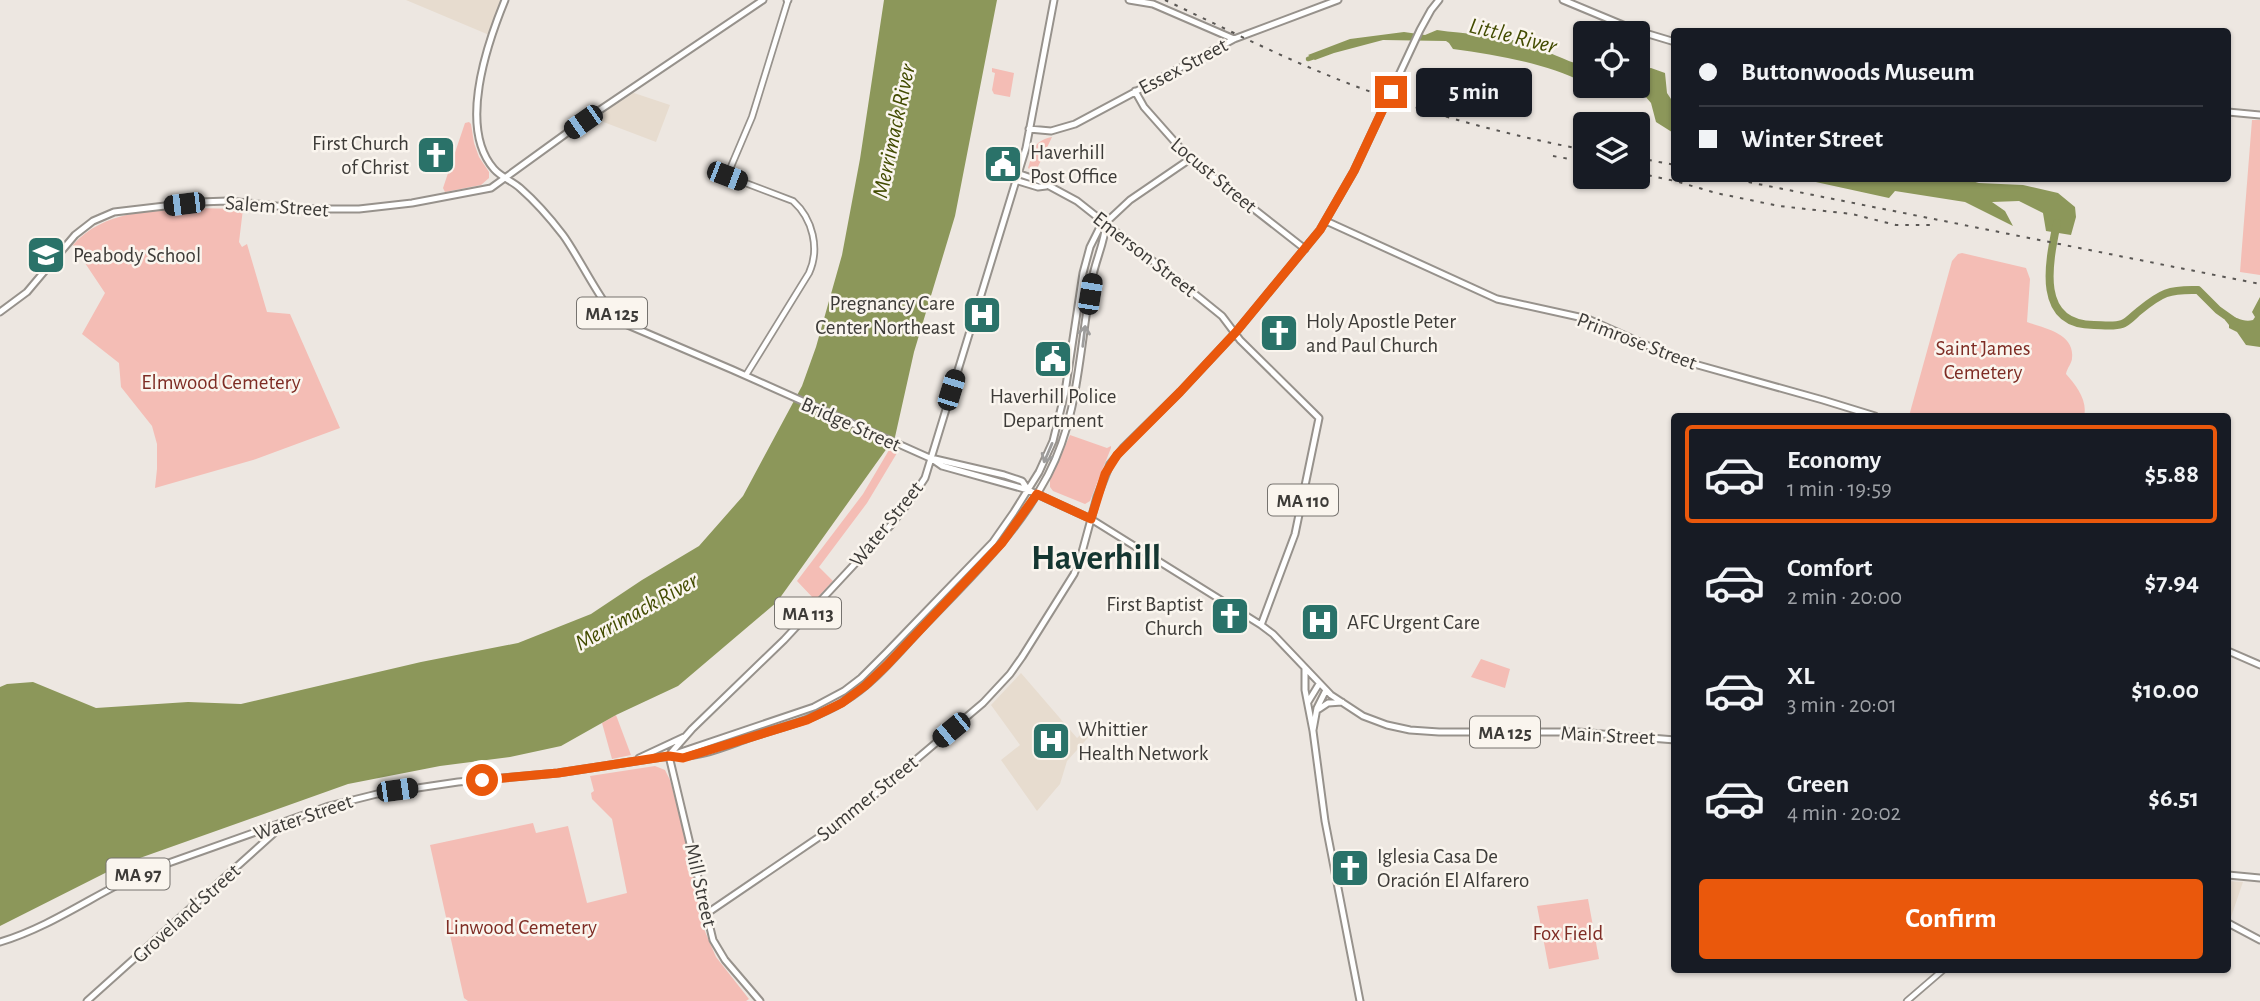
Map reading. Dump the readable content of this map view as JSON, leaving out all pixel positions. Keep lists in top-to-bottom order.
{
  "streets": {
    "main road": [
      "Essex Street",
      "Locust Street",
      "Salem Street",
      "Emerson Street",
      "MA 125",
      "Primrose Street",
      "Bridge Street",
      "MA 110",
      "Water Street",
      "MA 113",
      "Main Street",
      "Summer Street",
      "MA 97",
      "Mill Street",
      "Groveland Street"
    ]
  },
  "crossings": [
    ["Essex Street", "Locust Street"],
    ["Locust Street", "Summer Street"],
    ["Salem Street", "MA 125"],
    ["Emerson Street", "MA 110"],
    ["Emerson Street", "MA 113"],
    ["Emerson Street", "Summer Street"],
    ["MA 125", "Bridge Street"],
    ["Primrose Street", "Summer Street"],
    ["Bridge Street", "Water Street"],
    ["Bridge Street", "MA 113"],
    ["Bridge Street", "Main Street"],
    ["MA 110", "Main Street"],
    ["MA 110", "Summer Street"],
    ["Water Street", "MA 113"],
    ["Water Street", "Main Street"],
    ["Water Street", "MA 97"],
    ["Water Street", "Mill Street"],
    ["Water Street", "Groveland Street"],
    ["MA 113", "Main Street"],
    ["Main Street", "Summer Street"],
    ["Main Street", "MA 97"],
    ["Summer Street", "Mill Street"],
    ["MA 97", "Mill Street"]
  ],
  "districts": ["Haverhill"],
  "water": ["Little River", "Merrimack River"],
  "parks": [
    "Saint James Cemetery",
    "Elmwood Cemetery",
    "Linwood Cemetery",
    "Fox Field"
  ],
  "places": {
    "church": [
      "First Church of Christ",
      "Holy Apostle Peter and Paul Church",
      "First Baptist Church",
      "Iglesia Casa De Oración El Alfarero"
    ],
    "public building": ["Haverhill Post Office", "Haverhill Police Department"],
    "school or university": ["Peabody School"],
    "hospital": ["Pregnancy Care Center Northeast", "AFC Urgent Care", "Whittier Health Network"]
  },
  "page": {
    "banner": ["Buttonwoods Museum", "Winter Street"],
    "bubble": "5 min",
    "list": [
      {
        "name": "Economy",
        "note": "1 min · 19:59",
        "value": "$5.88"
      },
      {
        "name": "Comfort",
        "note": "2 min · 20:00",
        "value": "$7.94"
      },
      {
        "name": "XL",
        "note": "3 min · 20:01",
        "value": "$10.00"
      },
      {
        "name": "Green",
        "note": "4 min · 20:02",
        "value": "$6.51"
      }
    ],
    "buttons": "Confirm"
  }
}
